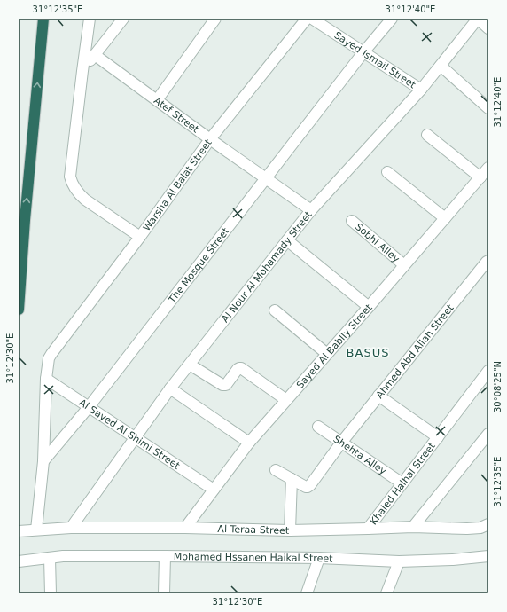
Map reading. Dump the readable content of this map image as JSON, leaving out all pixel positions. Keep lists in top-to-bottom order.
{
  "streets": {
    "street": [
      "Sayed Ismail Street",
      "Atef Street",
      "Warsha Al Balat Street",
      "Sobhi Alley",
      "The Mosque Street",
      "Al Nour Al Mohamady Street",
      "Sayed Al Bablly Street",
      "Ahmed Abd Allah Street",
      "Al Sayed Al Shimi Street",
      "Shehta Alley",
      "Khaled Halhal Street",
      "Al Teraa Street",
      "Mohamed Hssanen Haikal Street"
    ]
  },
  "crossings": [
    ["Sayed Ismail Street", "The Mosque Street"],
    ["Sayed Ismail Street", "Al Nour Al Mohamady Street"],
    ["Atef Street", "Warsha Al Balat Street"],
    ["Atef Street", "The Mosque Street"],
    ["Atef Street", "Al Nour Al Mohamady Street"],
    ["Warsha Al Balat Street", "Al Sayed Al Shimi Street"],
    ["Sobhi Alley", "Sayed Al Bablly Street"],
    ["The Mosque Street", "Al Sayed Al Shimi Street"],
    ["Al Nour Al Mohamady Street", "Al Sayed Al Shimi Street"],
    ["Al Nour Al Mohamady Street", "Al Teraa Street"],
    ["Sayed Al Bablly Street", "Al Sayed Al Shimi Street"],
    ["Sayed Al Bablly Street", "Al Teraa Street"],
    ["Ahmed Abd Allah Street", "Shehta Alley"],
    ["Shehta Alley", "Khaled Halhal Street"],
    ["Khaled Halhal Street", "Al Teraa Street"]
  ],
  "districts": ["BASUS"],
  "coordinates": [
    "31°12'35\"E",
    "31°12'40\"E",
    "31°12'30\"E",
    "30°08'25\"N"
  ]
}
